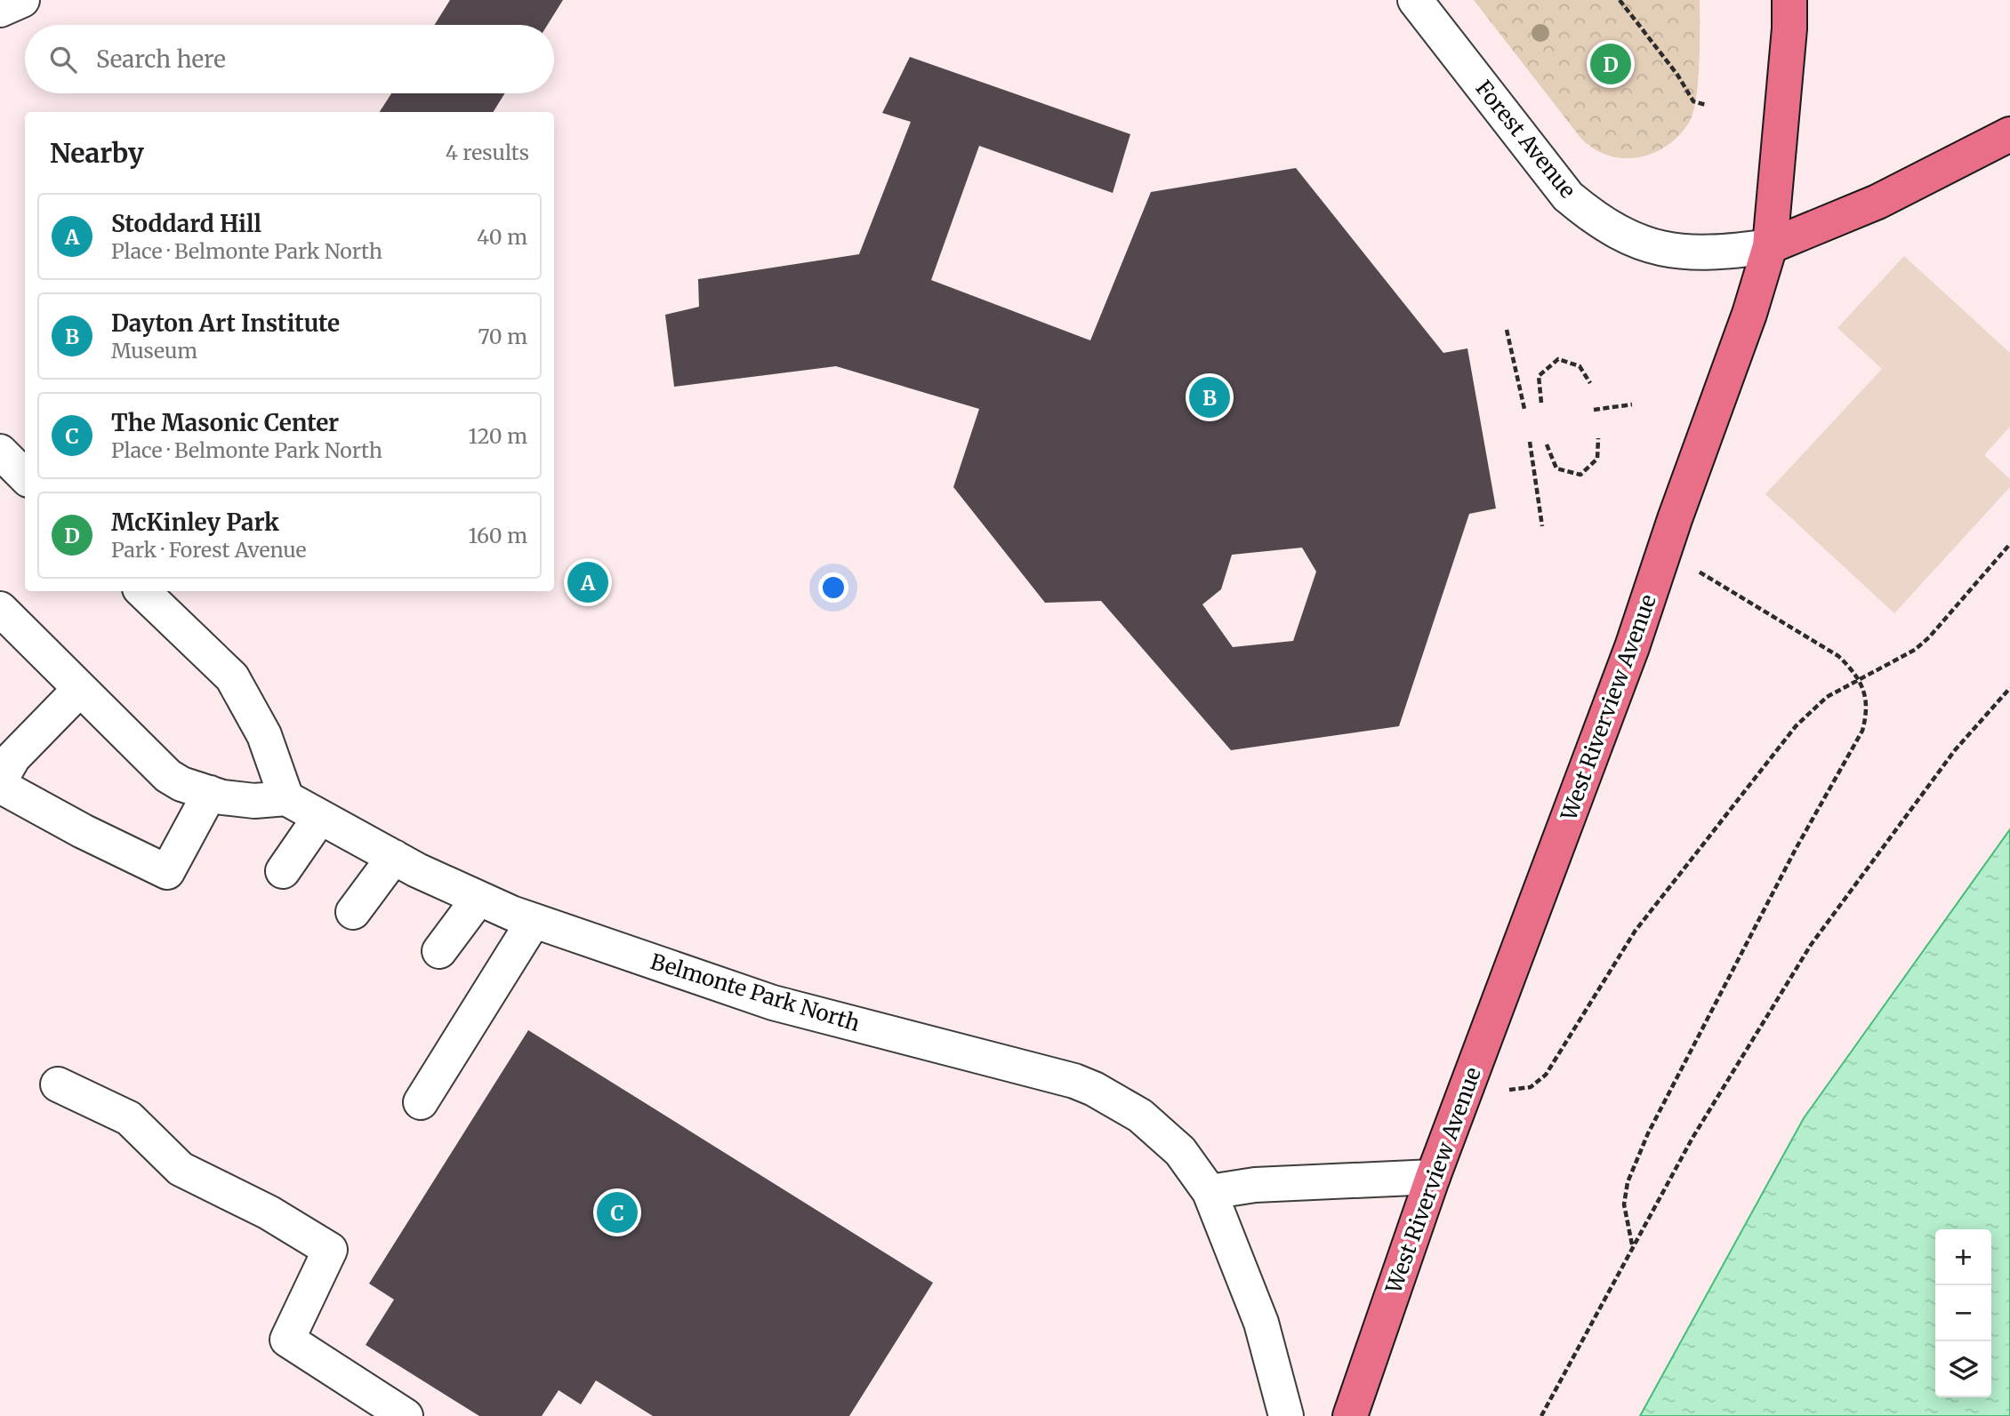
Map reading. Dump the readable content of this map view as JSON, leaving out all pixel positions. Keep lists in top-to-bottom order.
{
  "streets": {
    "main road": ["West Riverview Avenue"],
    "street": ["Forest Avenue", "Belmonte Park North"]
  },
  "crossings": [
    ["Forest Avenue", "West Riverview Avenue"]
  ],
  "page": {
    "search": "Search here",
    "pins": [
      "D",
      "B",
      "A",
      "C"
    ],
    "heading": ["Nearby", "4 results"],
    "list": [
      {
        "mark": "A",
        "name": "Stoddard Hill",
        "note": "Place · Belmonte Park North",
        "value": "40 m"
      },
      {
        "mark": "B",
        "name": "Dayton Art Institute",
        "note": "Museum",
        "value": "70 m"
      },
      {
        "mark": "C",
        "name": "The Masonic Center",
        "note": "Place · Belmonte Park North",
        "value": "120 m"
      },
      {
        "mark": "D",
        "name": "McKinley Park",
        "note": "Park · Forest Avenue",
        "value": "160 m"
      }
    ],
    "map_buttons": ["+", "−"]
  }
}
